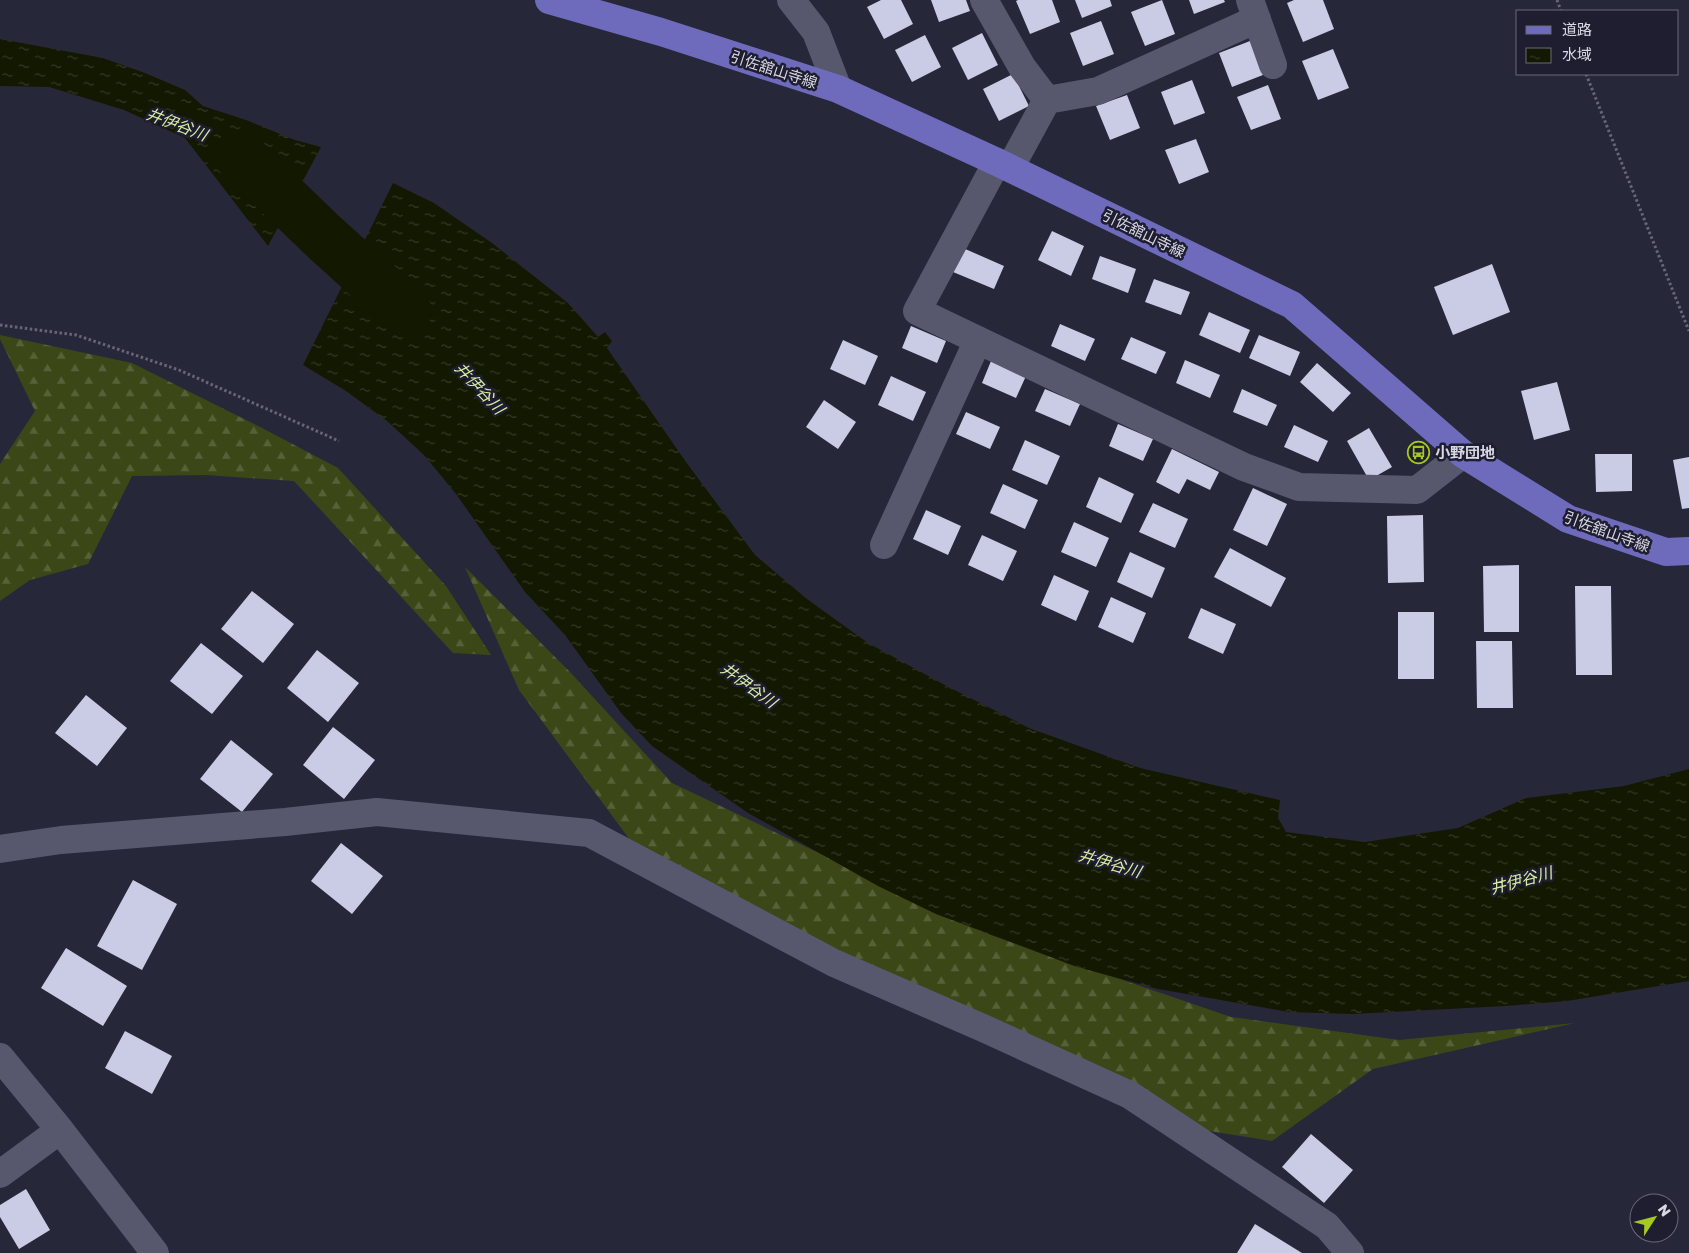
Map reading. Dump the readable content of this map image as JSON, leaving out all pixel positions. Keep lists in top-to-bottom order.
{
  "streets": {
    "main road": ["引佐舘山寺線"]
  },
  "water": ["井伊谷川"],
  "places": {
    "bus stop": ["小野団地"]
  },
  "legend": ["道路", "水域"],
  "north": "top right"
}
